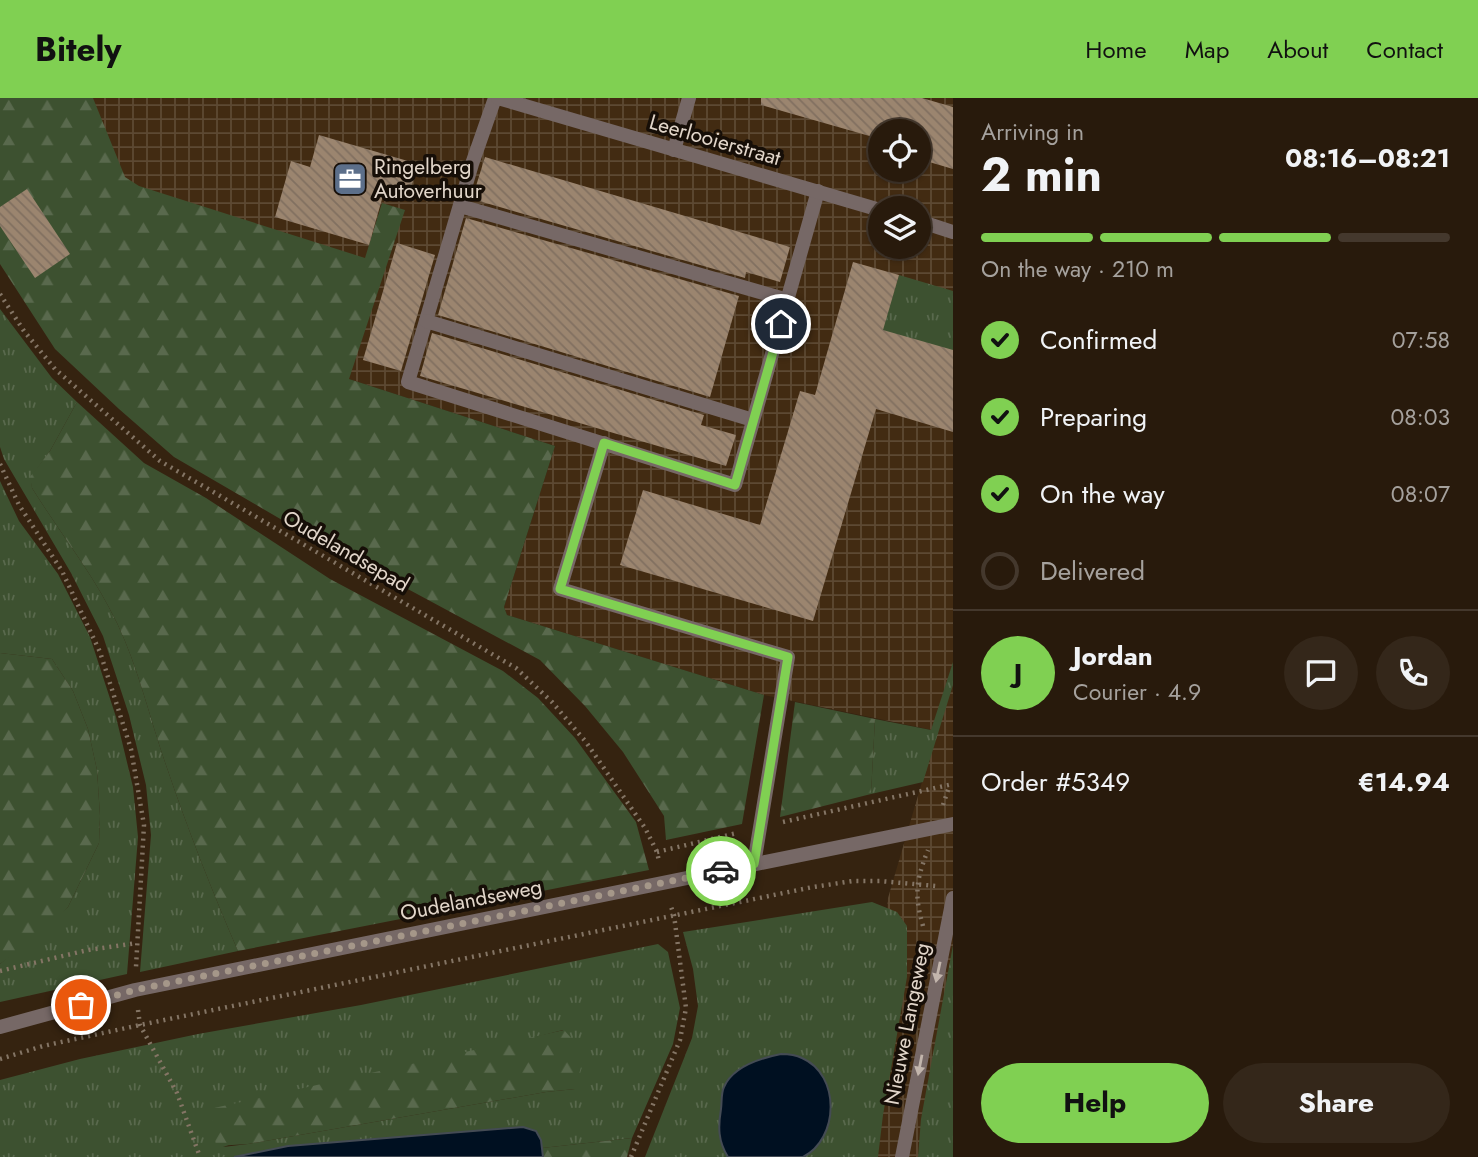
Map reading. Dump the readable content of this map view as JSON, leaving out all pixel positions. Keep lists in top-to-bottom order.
{
  "streets": {
    "street": ["Leerlooierstraat", "Oudelandseweg", "Nieuwe Langeweg"],
    "path": ["Oudelandsepad"]
  },
  "one_way": ["Nieuwe Langeweg"],
  "places": {
    "office": ["Ringelberg Autoverhuur"]
  },
  "page": {
    "header": "Bitely",
    "nav": [
      "Home",
      "Map",
      "About",
      "Contact"
    ],
    "heading": ["2 min", "Arriving in", "08:16–08:21"],
    "panel": [
      "Jordan",
      "Courier · 4.9",
      "Order #5349",
      "€14.94"
    ],
    "bar": "On the way · 210 m",
    "list": [
      ["Confirmed", "07:58"],
      ["Preparing", "08:03"],
      ["On the way", "08:07"],
      "Delivered"
    ],
    "round": "J",
    "buttons": ["Help", "Share"]
  }
}
